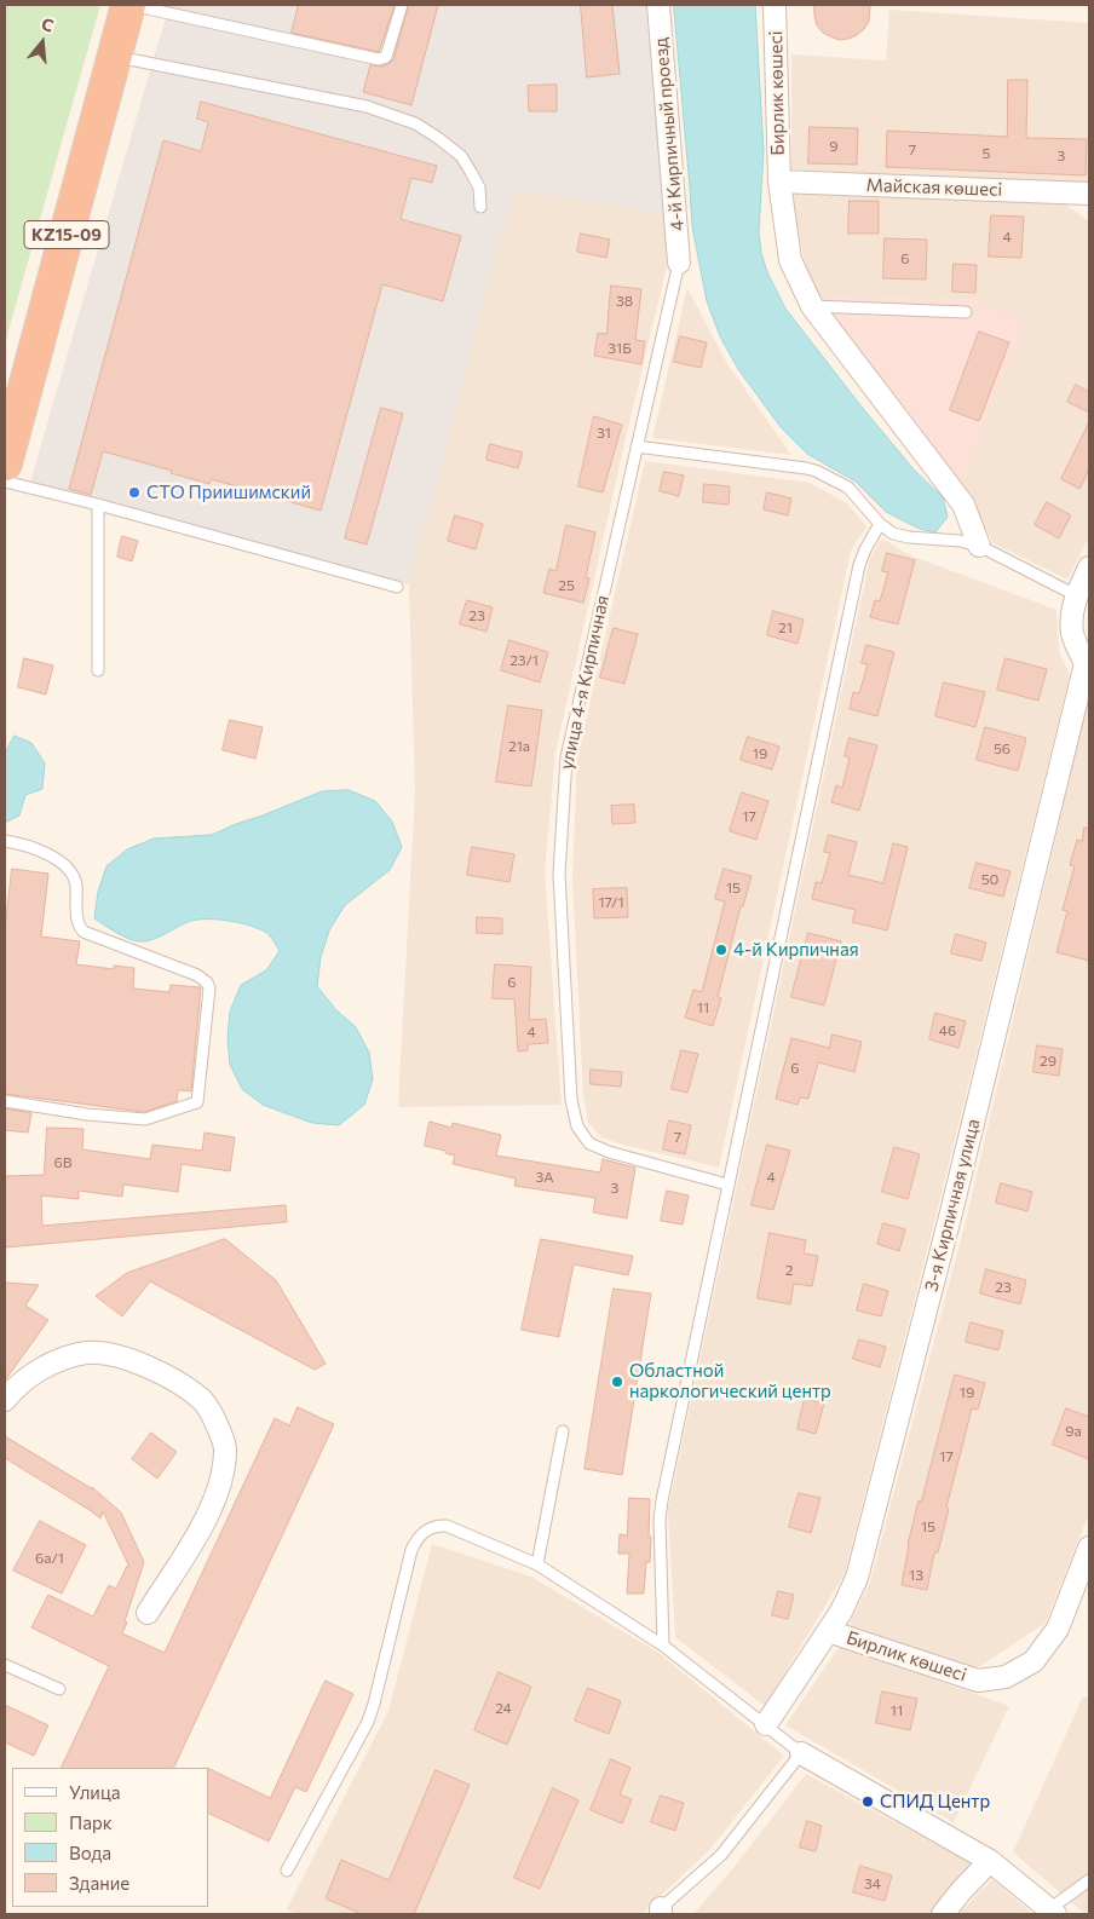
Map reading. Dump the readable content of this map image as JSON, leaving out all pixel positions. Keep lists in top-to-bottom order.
{
  "streets": {
    "highway": ["KZ15-09"],
    "street": [
      "Бирлик көшесі",
      "4-й Кирпичный проезд",
      "Майская көшесі",
      "3-я Кирпичная улица"
    ],
    "lane": ["улица 4-я Кирпичная"]
  },
  "crossings": [
    ["Бирлик көшесі", "Майская көшесі"],
    ["Бирлик көшесі", "3-я Кирпичная улица"],
    ["4-й Кирпичный проезд", "улица 4-я Кирпичная"]
  ],
  "places": [
    "СТО Приишимский",
    "4-й Кирпичная",
    "Областной наркологический центр",
    "СПИД Центр"
  ],
  "house_numbers": [
    "9",
    "7",
    "5",
    "3",
    "4",
    "6",
    "38",
    "31Б",
    "31",
    "25",
    "23",
    "21",
    "23/1",
    "21а",
    "56",
    "19",
    "17",
    "50",
    "15",
    "17/1",
    "6",
    "11",
    "46",
    "4",
    "29",
    "6",
    "7",
    "6В",
    "3А",
    "4",
    "3",
    "2",
    "23",
    "19",
    "9а",
    "17",
    "15",
    "6а/1",
    "13",
    "24",
    "11",
    "34"
  ],
  "legend": [
    "Улица",
    "Парк",
    "Вода",
    "Здание"
  ],
  "north": "top"
}
